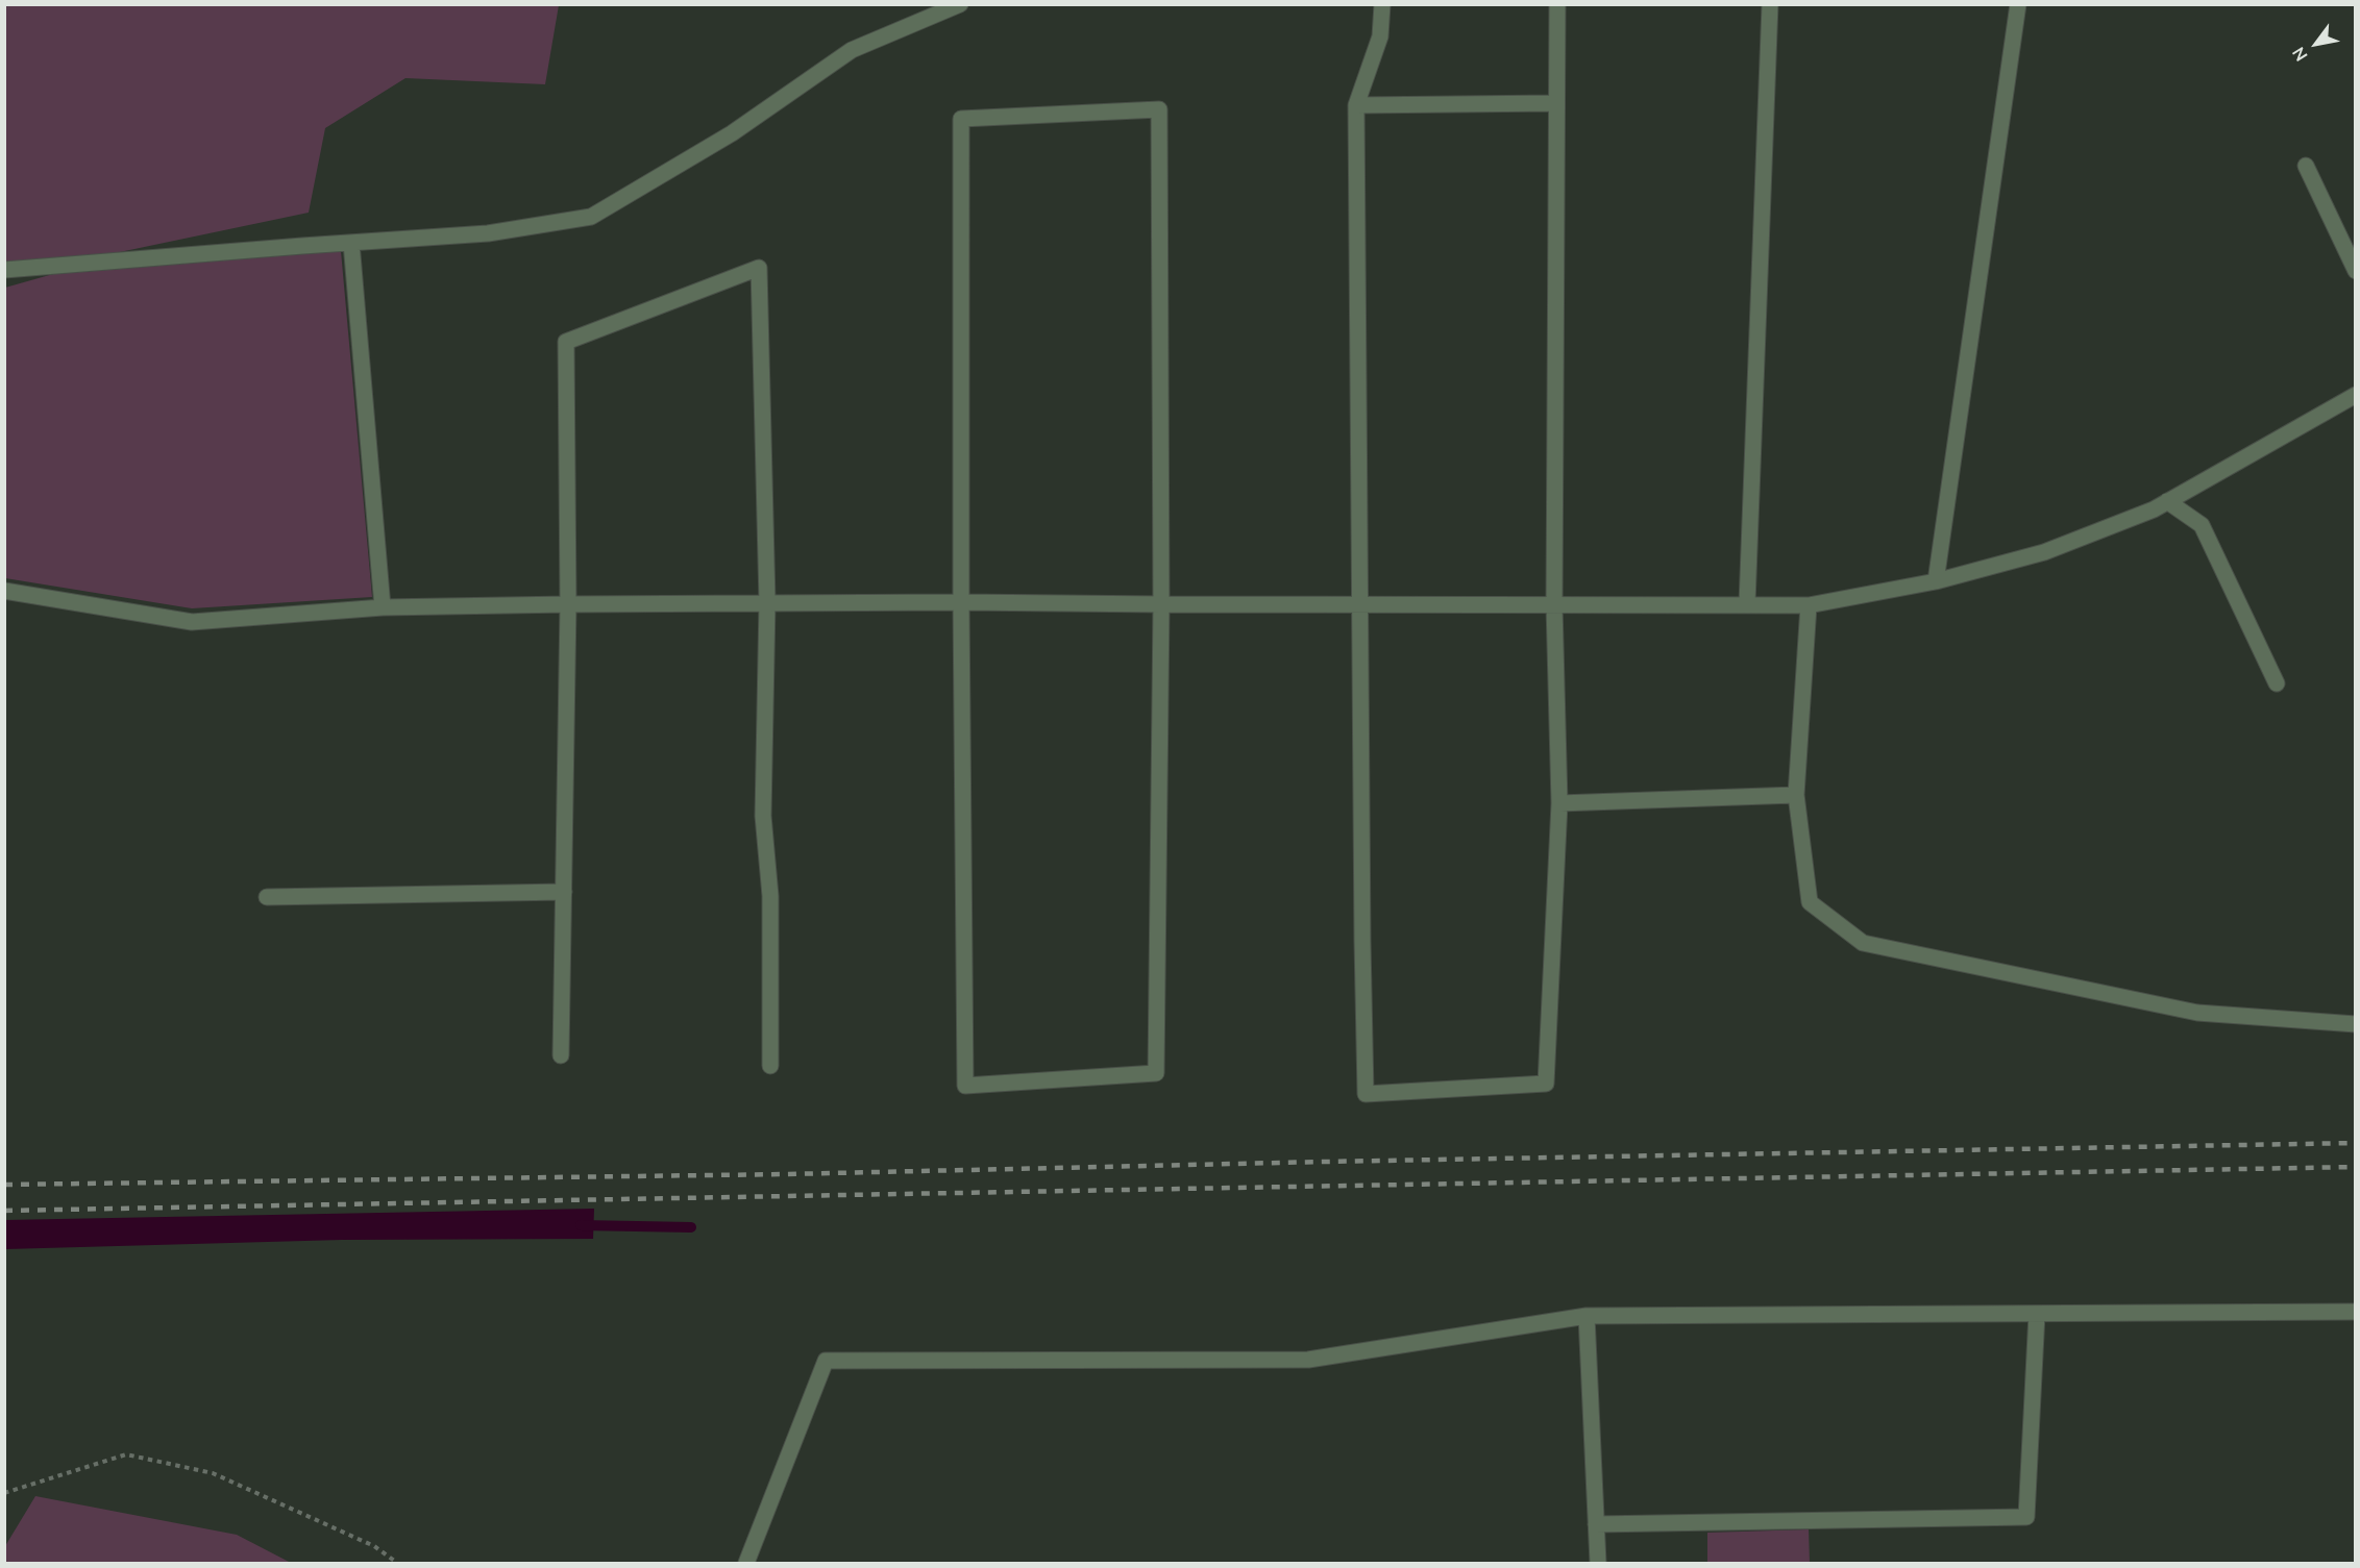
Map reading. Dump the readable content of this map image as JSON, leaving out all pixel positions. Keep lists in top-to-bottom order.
{
  "north": "bottom left"
}
